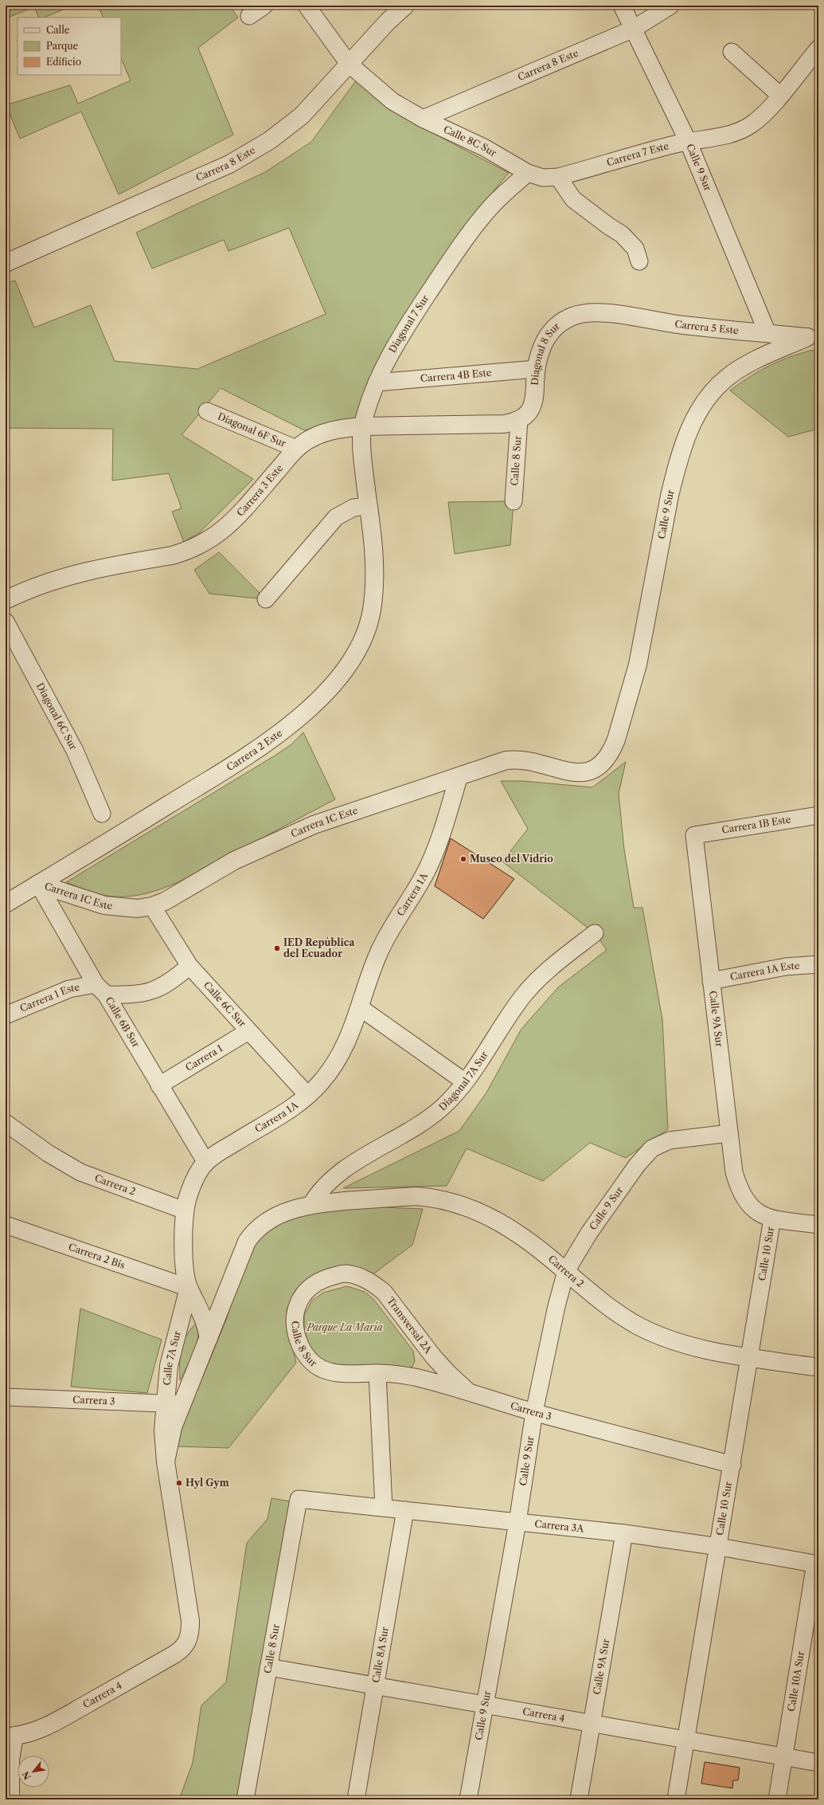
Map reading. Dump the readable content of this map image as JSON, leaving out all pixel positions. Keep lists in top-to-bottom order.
{
  "streets": {
    "street": [
      "Carrera 8 Este",
      "Calle 8C Sur",
      "Carrera 7 Este",
      "Calle 9 Sur",
      "Diagonal 7 Sur",
      "Carrera 5 Este",
      "Diagonal 8 Sur",
      "Carrera 4B Este",
      "Diagonal 6F Sur",
      "Calle 8 Sur",
      "Carrera 3 Este",
      "Diagonal 6C Sur",
      "Carrera 2 Este",
      "Carrera 1C Este",
      "Carrera 1B Este",
      "Carrera 1A",
      "Carrera 1A Este",
      "Carrera 1 Este",
      "Calle 6C Sur",
      "Calle 9A Sur",
      "Calle 6B Sur",
      "Carrera 1",
      "Diagonal 7A Sur",
      "Carrera 2",
      "Calle 10 Sur",
      "Carrera 2 Bis",
      "Transversal 2A",
      "Calle 7A Sur",
      "Carrera 3",
      "Carrera 3A",
      "Calle 8A Sur",
      "Calle 10A Sur",
      "Carrera 4"
    ]
  },
  "crossings": [
    ["Carrera 8 Este", "Calle 8C Sur"],
    ["Carrera 8 Este", "Calle 9 Sur"],
    ["Calle 8C Sur", "Carrera 7 Este"],
    ["Calle 8C Sur", "Diagonal 7 Sur"],
    ["Carrera 7 Este", "Calle 9 Sur"],
    ["Calle 9 Sur", "Carrera 5 Este"],
    ["Calle 9 Sur", "Carrera 1C Este"],
    ["Calle 9 Sur", "Calle 9A Sur"],
    ["Calle 9 Sur", "Carrera 2"],
    ["Calle 9 Sur", "Carrera 3"],
    ["Calle 9 Sur", "Carrera 3A"],
    ["Calle 9 Sur", "Carrera 4"],
    ["Diagonal 7 Sur", "Carrera 4B Este"],
    ["Diagonal 7 Sur", "Carrera 3 Este"],
    ["Diagonal 7 Sur", "Carrera 2 Este"],
    ["Carrera 5 Este", "Diagonal 8 Sur"],
    ["Diagonal 8 Sur", "Carrera 4B Este"],
    ["Diagonal 8 Sur", "Calle 8 Sur"],
    ["Diagonal 8 Sur", "Carrera 3 Este"],
    ["Diagonal 6F Sur", "Carrera 3 Este"],
    ["Calle 8 Sur", "Carrera 3 Este"],
    ["Calle 8 Sur", "Transversal 2A"],
    ["Calle 8 Sur", "Carrera 3"],
    ["Calle 8 Sur", "Carrera 3A"],
    ["Calle 8 Sur", "Carrera 4"],
    ["Carrera 2 Este", "Carrera 1C Este"],
    ["Carrera 2 Este", "Calle 6B Sur"],
    ["Carrera 1C Este", "Carrera 1A"],
    ["Carrera 1C Este", "Calle 6C Sur"],
    ["Carrera 1C Este", "Calle 6B Sur"],
    ["Carrera 1B Este", "Calle 9A Sur"],
    ["Carrera 1A", "Calle 6C Sur"],
    ["Carrera 1A", "Calle 6B Sur"],
    ["Carrera 1A Este", "Calle 9A Sur"],
    ["Carrera 1 Este", "Calle 6C Sur"],
    ["Carrera 1 Este", "Calle 6B Sur"],
    ["Calle 6C Sur", "Carrera 1"],
    ["Calle 9A Sur", "Calle 10 Sur"],
    ["Calle 9A Sur", "Carrera 3A"],
    ["Calle 9A Sur", "Carrera 4"],
    ["Calle 6B Sur", "Carrera 1"],
    ["Diagonal 7A Sur", "Carrera 2"],
    ["Diagonal 7A Sur", "Calle 7A Sur"],
    ["Carrera 2", "Calle 10 Sur"],
    ["Carrera 2", "Calle 7A Sur"],
    ["Calle 10 Sur", "Carrera 3"],
    ["Calle 10 Sur", "Carrera 3A"],
    ["Calle 10 Sur", "Carrera 4"],
    ["Transversal 2A", "Carrera 3"],
    ["Calle 7A Sur", "Carrera 3"],
    ["Calle 7A Sur", "Carrera 4"],
    ["Carrera 3A", "Calle 8A Sur"],
    ["Carrera 3A", "Calle 10A Sur"],
    ["Calle 8A Sur", "Carrera 4"],
    ["Calle 10A Sur", "Carrera 4"]
  ],
  "parks": ["Parque La María"],
  "places": ["Museo del Vidrio", "IED República del Ecuador", "Hyl Gym"],
  "legend": ["Calle", "Parque", "Edificio"],
  "north": "bottom left"
}
